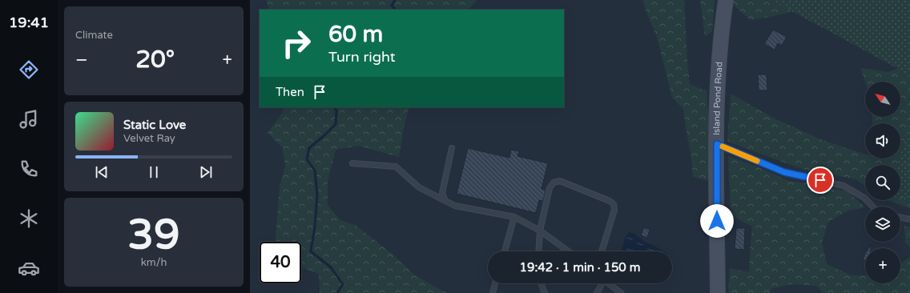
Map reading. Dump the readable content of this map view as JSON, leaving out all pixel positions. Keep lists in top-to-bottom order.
{
  "streets": {
    "street": ["Island Pond Road"]
  },
  "north": "top left",
  "page": {
    "tabs": "19:41",
    "tile": [
      "Climate",
      ["39", "km/h"]
    ],
    "turn": ["60 m", "Turn right"],
    "heat": ["−", "20°", "+"],
    "then": "Then",
    "map_buttons": "+",
    "song": ["Static Love", "Velvet Ray"],
    "limit": "40",
    "trip": "19:42 · 1 min · 150 m"
  }
}
